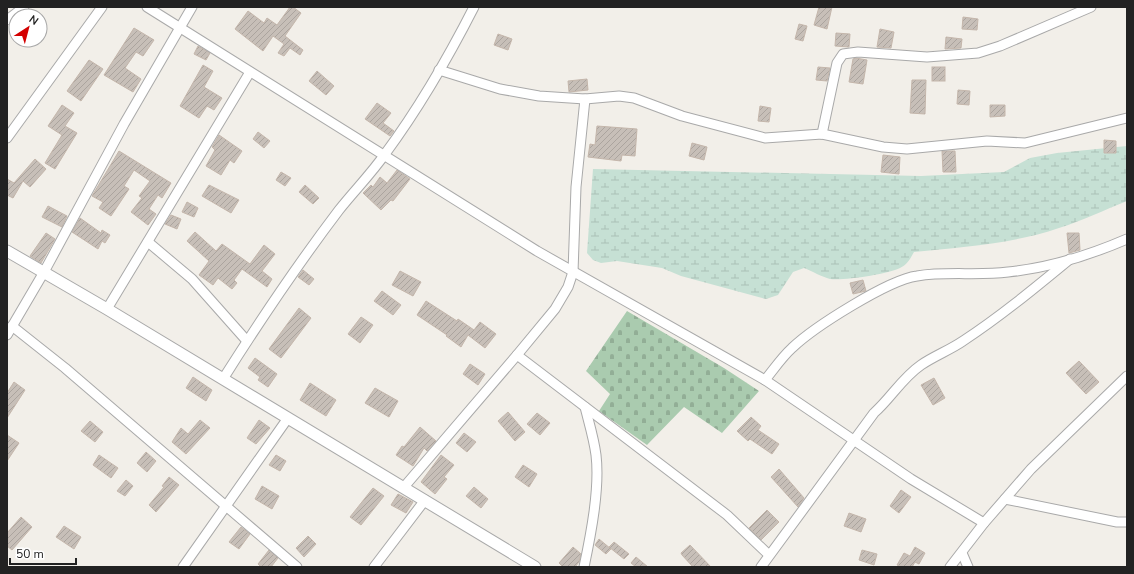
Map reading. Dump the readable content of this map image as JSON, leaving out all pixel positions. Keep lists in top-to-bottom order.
{
  "scale_bar": "50 m",
  "north": "top right"
}
